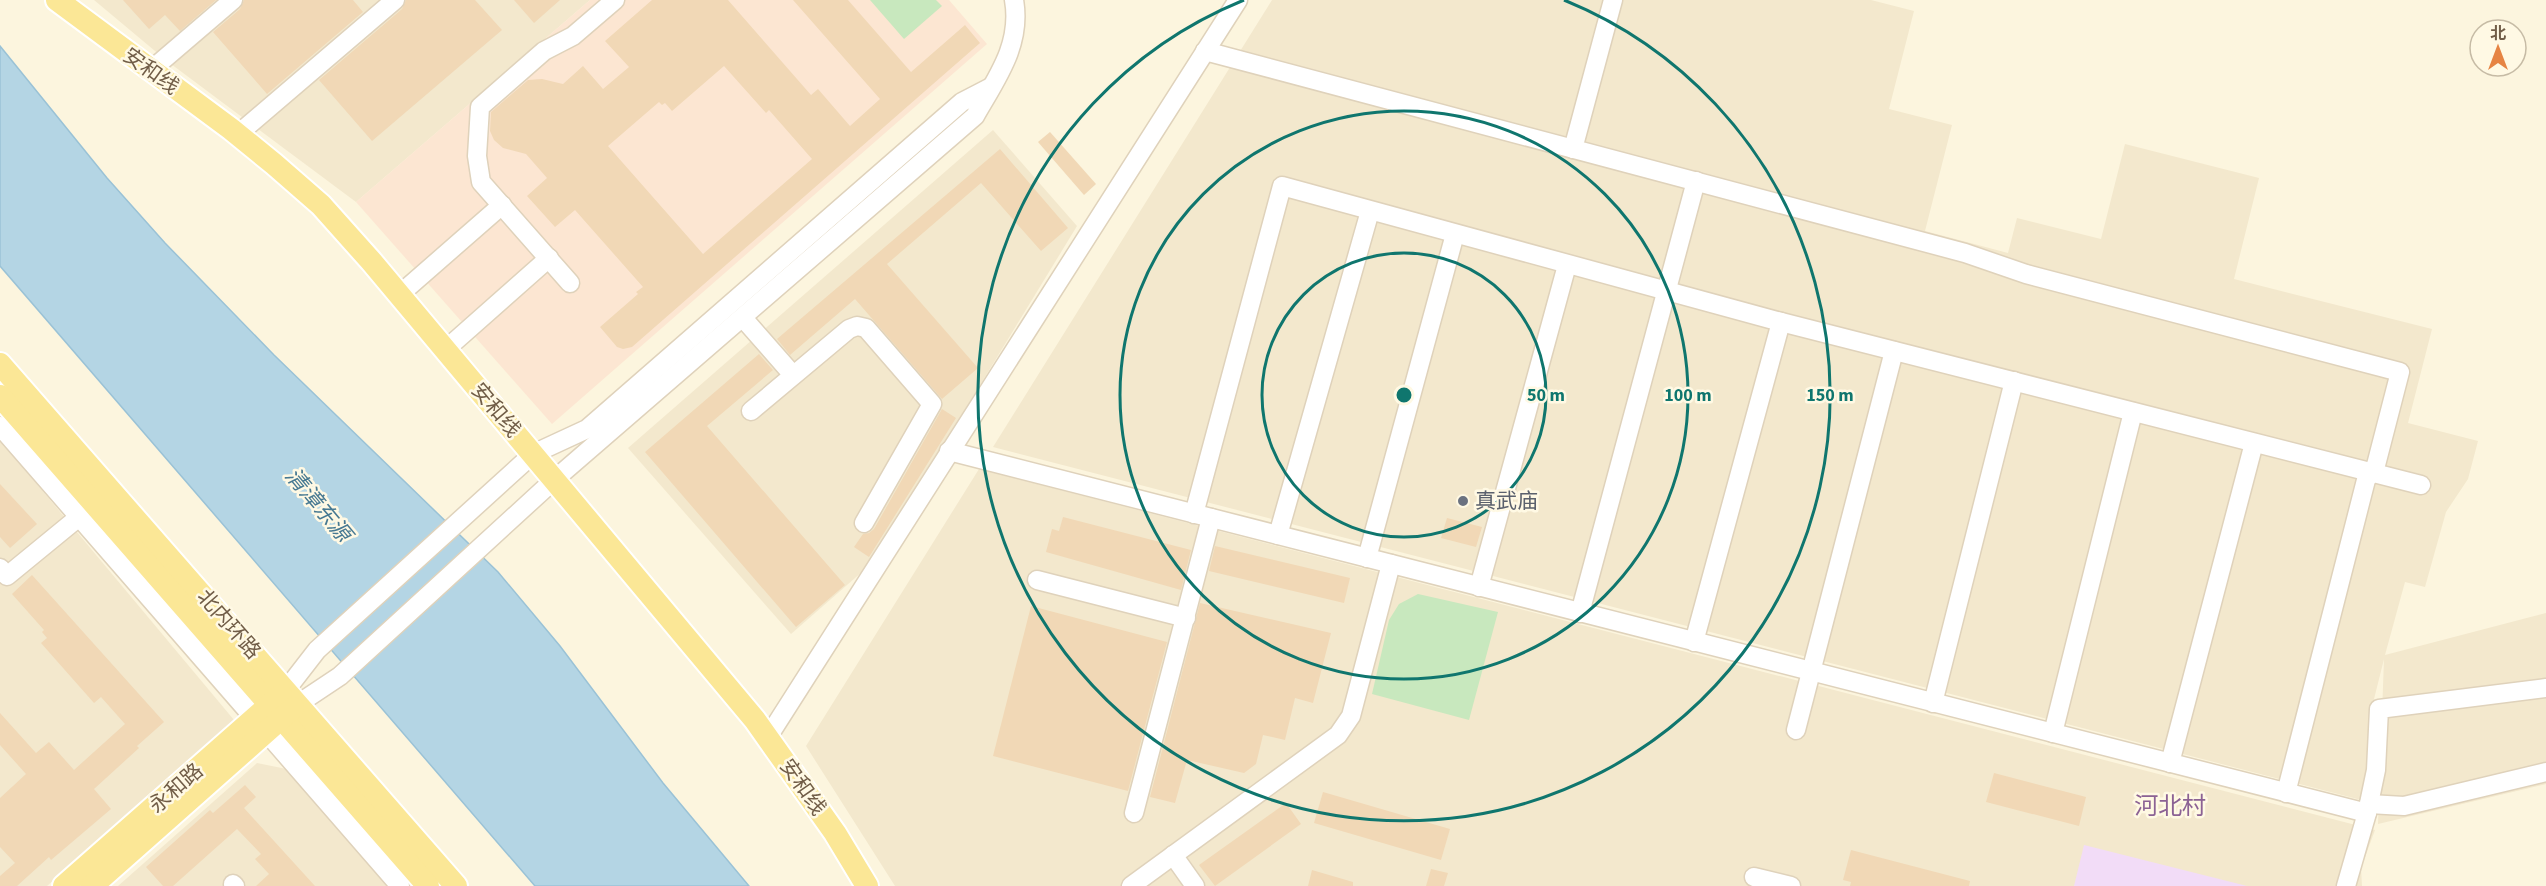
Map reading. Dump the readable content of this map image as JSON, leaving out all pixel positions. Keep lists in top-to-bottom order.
{
  "streets": {
    "main road": ["安和线", "北内环路", "永和路"]
  },
  "crossings": [
    ["北内环路", "永和路"]
  ],
  "districts": ["河北村"],
  "water": ["清漳东源"],
  "places": ["真武庙"],
  "north": "top",
  "rings": ["50 m", "100 m", "150 m"]
}
